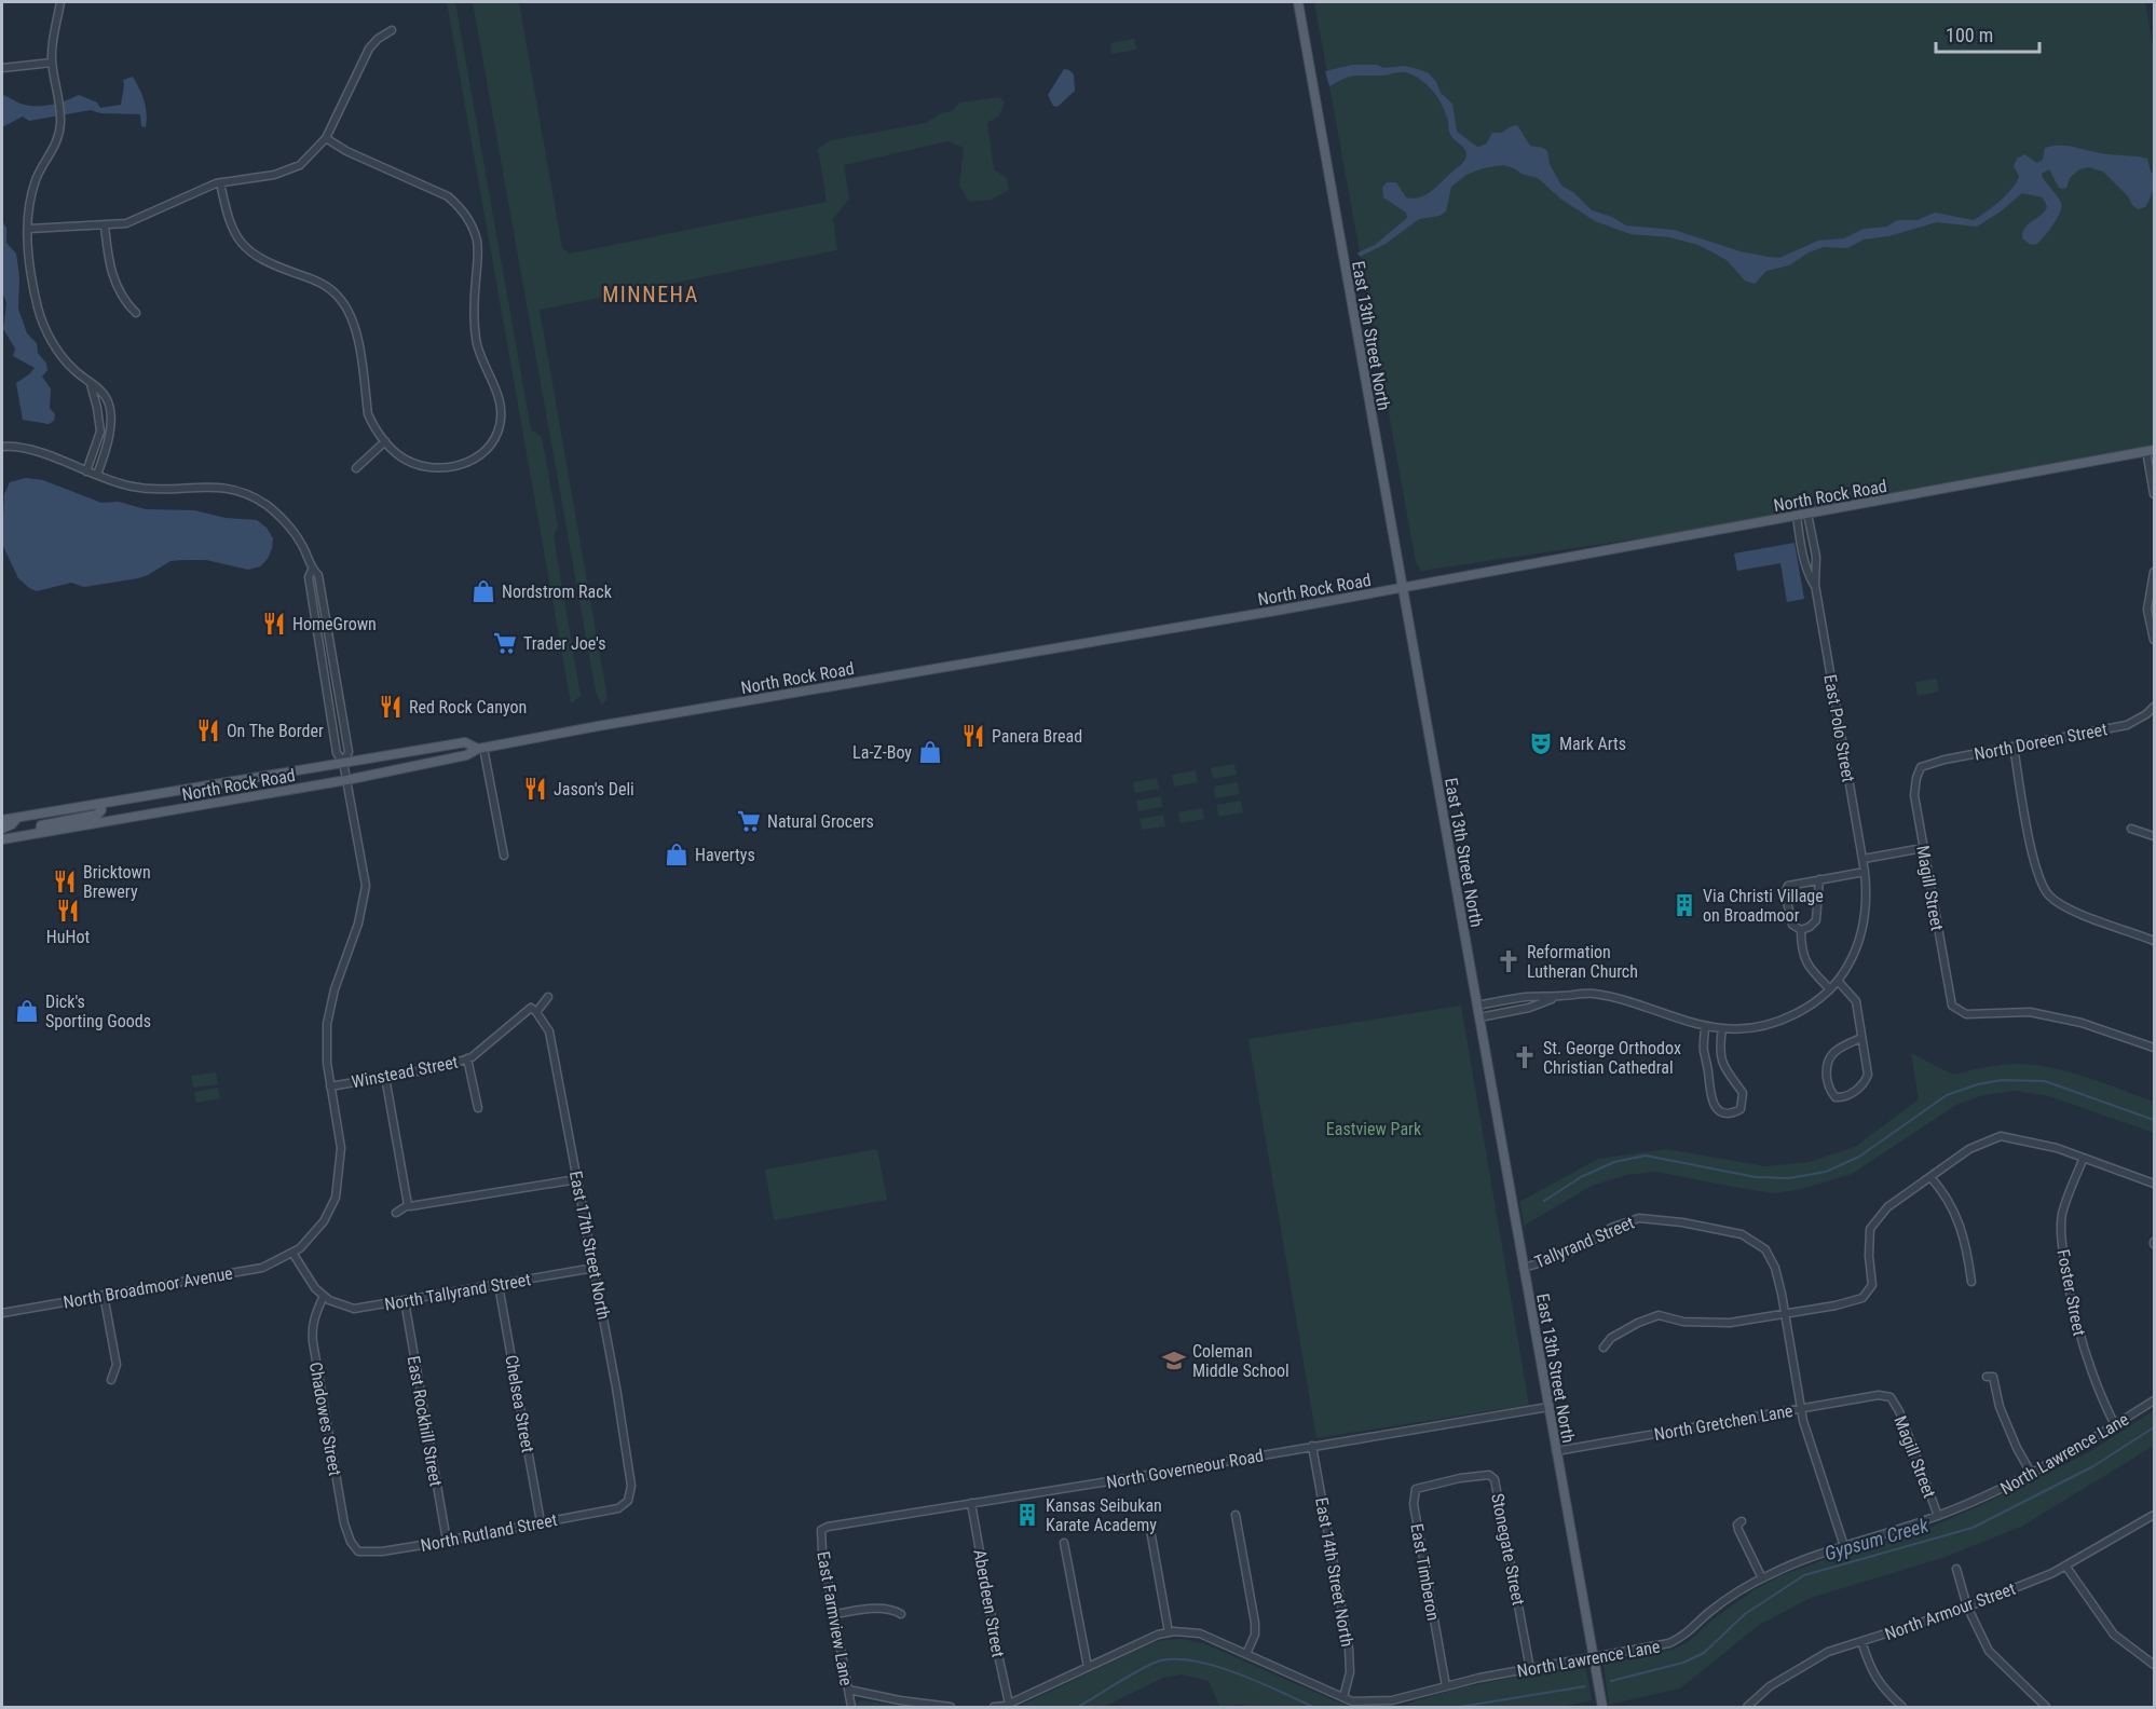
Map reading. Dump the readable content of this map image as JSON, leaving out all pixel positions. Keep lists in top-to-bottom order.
{
  "streets": {
    "main road": ["East 13th Street North", "North Rock Road"],
    "street": [
      "East Polo Street",
      "North Doreen Street",
      "Magill Street",
      "Winstead Street",
      "Tallyrand Street",
      "East 17th Street North",
      "North Broadmoor Avenue",
      "North Tallyrand Street",
      "Foster Street",
      "Chelsea Street",
      "Chadowes Street",
      "East Rockhill Street",
      "North Gretchen Lane",
      "North Lawrence Lane",
      "North Governeour Road",
      "North Rutland Street",
      "Stonegate Street",
      "East 14th Street North",
      "East Timberon",
      "Aberdeen Street",
      "North Armour Street",
      "East Farmview Lane"
    ]
  },
  "crossings": [
    ["East 13th Street North", "North Rock Road"],
    ["East 13th Street North", "Tallyrand Street"],
    ["East 13th Street North", "North Gretchen Lane"],
    ["East 13th Street North", "North Lawrence Lane"],
    ["East 13th Street North", "North Governeour Road"],
    ["North Rock Road", "East Polo Street"],
    ["North Doreen Street", "Magill Street"],
    ["Magill Street", "North Gretchen Lane"],
    ["Magill Street", "North Lawrence Lane"],
    ["Winstead Street", "East 17th Street North"],
    ["Tallyrand Street", "North Gretchen Lane"],
    ["Tallyrand Street", "North Lawrence Lane"],
    ["East 17th Street North", "North Tallyrand Street"],
    ["East 17th Street North", "North Rutland Street"],
    ["North Tallyrand Street", "Chelsea Street"],
    ["North Tallyrand Street", "Chadowes Street"],
    ["North Tallyrand Street", "East Rockhill Street"],
    ["Foster Street", "North Lawrence Lane"],
    ["Chelsea Street", "North Rutland Street"],
    ["Chadowes Street", "North Rutland Street"],
    ["East Rockhill Street", "North Rutland Street"],
    ["North Lawrence Lane", "Stonegate Street"],
    ["North Lawrence Lane", "East 14th Street North"],
    ["North Lawrence Lane", "East Timberon"],
    ["North Lawrence Lane", "Aberdeen Street"],
    ["North Governeour Road", "East 14th Street North"],
    ["North Governeour Road", "Aberdeen Street"],
    ["North Governeour Road", "East Farmview Lane"],
    ["Stonegate Street", "East Timberon"]
  ],
  "districts": ["MINNEHA"],
  "water": ["Gypsum Creek"],
  "parks": ["Eastview Park"],
  "places": {
    "shop": [
      "Nordstrom Rack",
      "La-Z-Boy",
      "Havertys",
      "Dick's Sporting Goods"
    ],
    "restaurant": [
      "HomeGrown",
      "Red Rock Canyon",
      "On The Border",
      "Panera Bread",
      "Jason's Deli",
      "Bricktown Brewery",
      "HuHot"
    ],
    "supermarket": ["Trader Joe's", "Natural Grocers"],
    "theatre": ["Mark Arts"],
    "building": ["Via Christi Village on Broadmoor", "Kansas Seibukan Karate Academy"],
    "church": ["Reformation Lutheran Church", "St. George Orthodox Christian Cathedral"],
    "school or university": ["Coleman Middle School"]
  },
  "scale_bar": "100 m"
}
